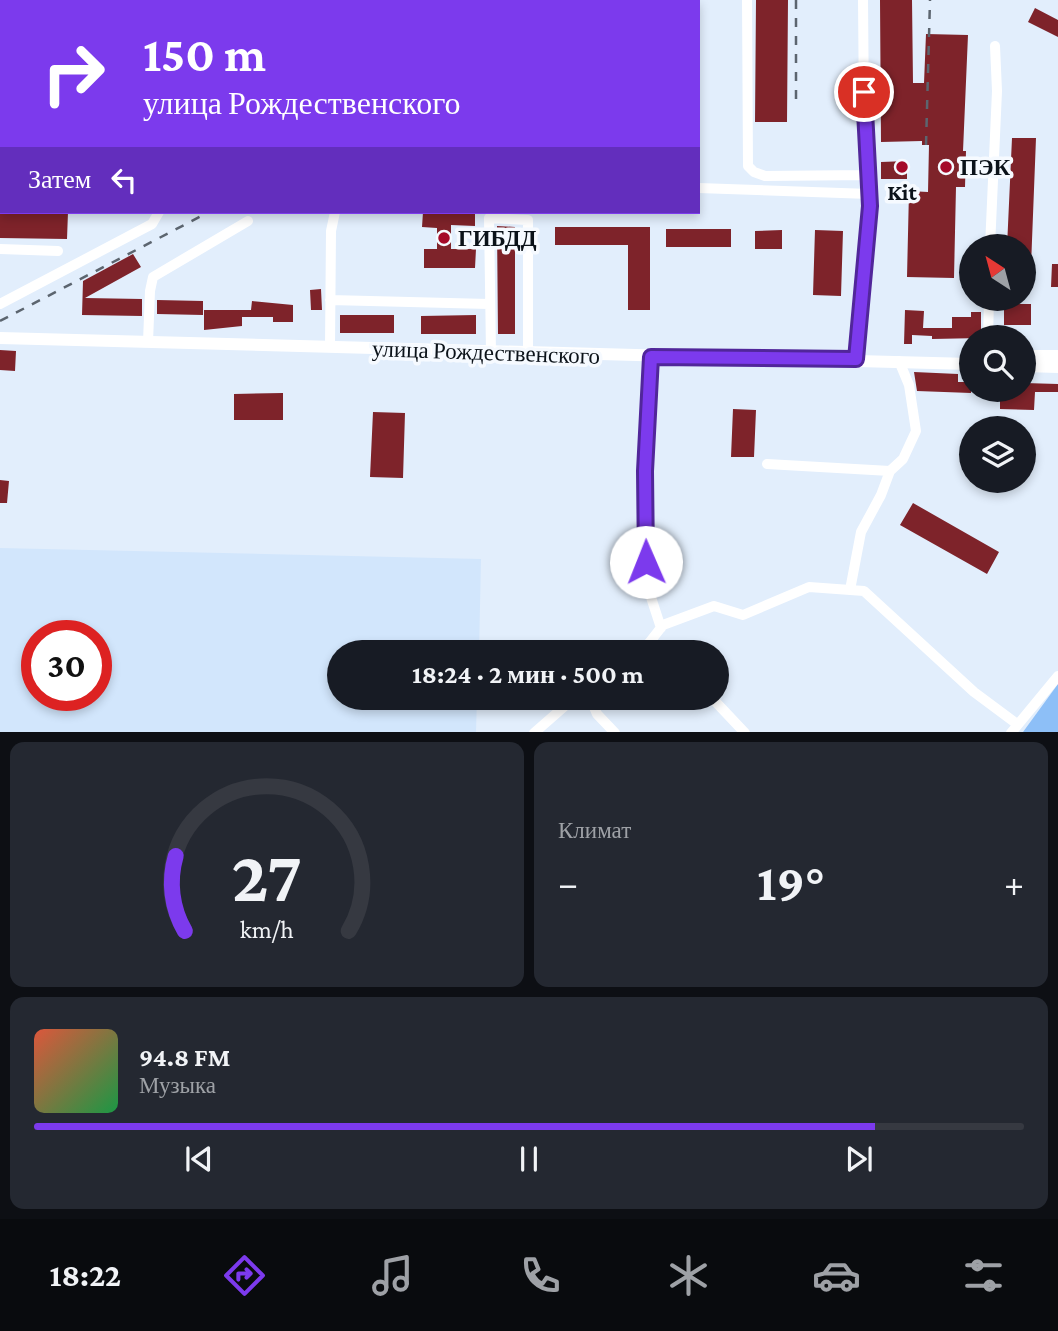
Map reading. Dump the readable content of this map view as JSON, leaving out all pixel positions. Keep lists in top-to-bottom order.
{
  "streets": {
    "main road": ["улица Рождественского"]
  },
  "places": ["Kit", "ПЭК", "ГИБДД"],
  "north": "top left",
  "page": {
    "turn": ["150 m", "улица Рождественского"],
    "then": "Затем",
    "limit": "30",
    "trip": "18:24 · 2 мин · 500 m",
    "tile": "Климат",
    "heat": ["−", "19°", "+"],
    "song": ["94.8 FM", "Музыка"],
    "tabs": "18:22",
    "gauge": ["27", "km/h"]
  }
}
